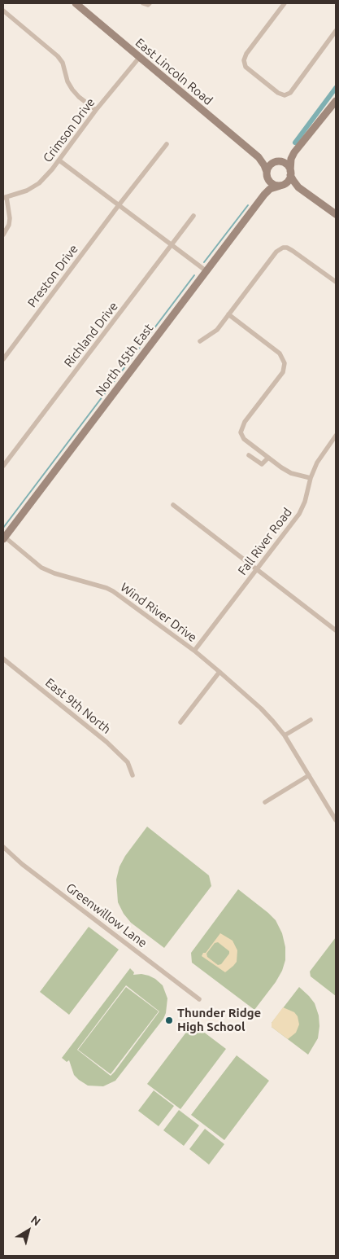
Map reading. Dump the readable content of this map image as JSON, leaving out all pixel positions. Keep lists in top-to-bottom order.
{
  "streets": {
    "main road": ["East Lincoln Road", "North 45th East"],
    "street": [
      "Crimson Drive",
      "Preston Drive",
      "Richland Drive",
      "Fall River Road",
      "Wind River Drive",
      "East 9th North",
      "Greenwillow Lane"
    ]
  },
  "crossings": [
    ["East Lincoln Road", "Crimson Drive"],
    ["East Lincoln Road", "North 45th East"],
    ["North 45th East", "Wind River Drive"],
    ["Fall River Road", "Wind River Drive"]
  ],
  "places": ["Thunder Ridge High School"],
  "north": "top right"
}
